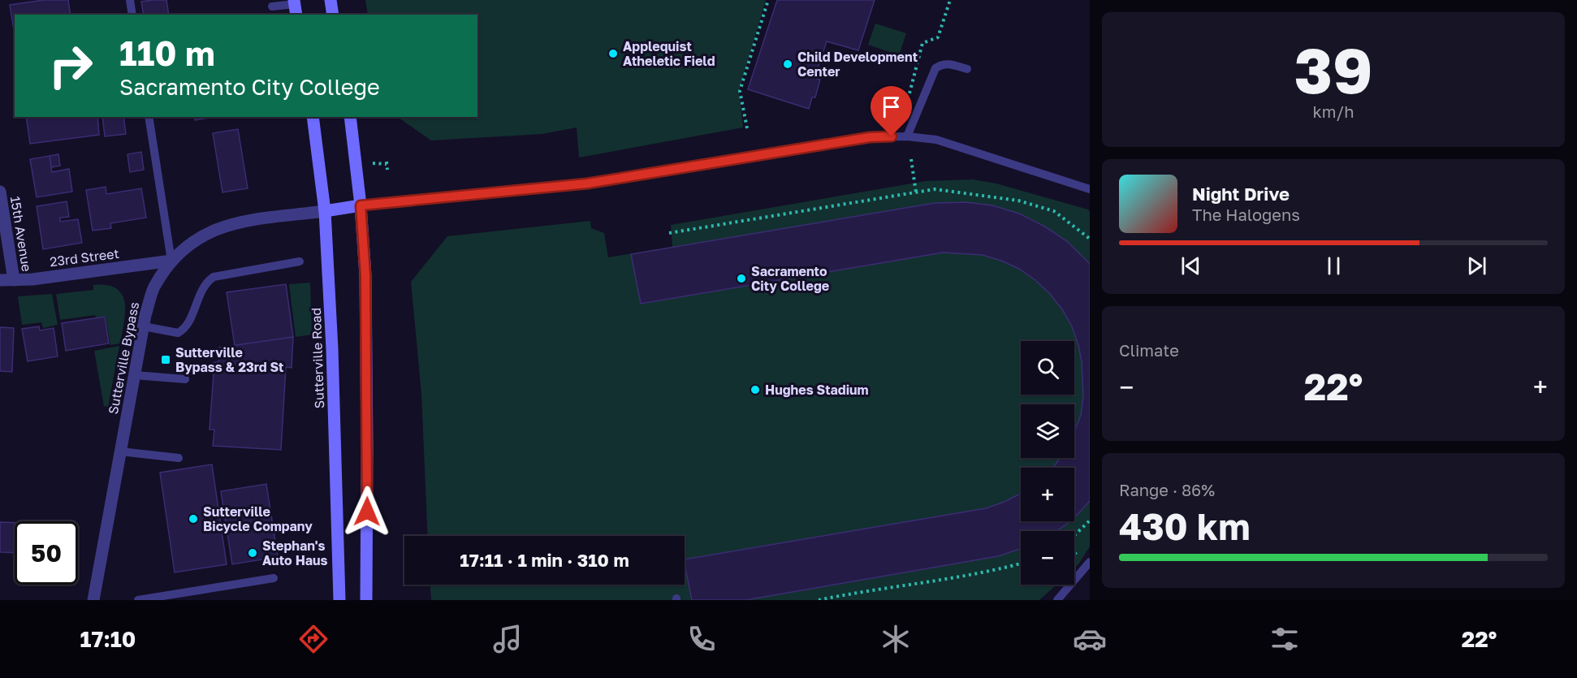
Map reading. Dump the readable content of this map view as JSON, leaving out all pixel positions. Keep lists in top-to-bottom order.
{
  "streets": {
    "main road": ["Sutterville Road"],
    "street": ["15th Avenue", "23rd Street", "Sutterville Bypass"]
  },
  "crossings": [
    ["15th Avenue", "23rd Street"],
    ["23rd Street", "Sutterville Bypass"],
    ["Sutterville Bypass", "Sutterville Road"]
  ],
  "places": {
    "other": [
      "Applequist Atheletic Field",
      "Child Development Center",
      "Sacramento City College",
      "Hughes Stadium",
      "Sutterville Bicycle Company",
      "Stephan's Auto Haus"
    ],
    "transit": ["Sutterville Bypass & 23rd St"]
  },
  "page": {
    "tile": [
      ["39", "km/h"],
      "Climate",
      ["Range · 86%", "430 km"]
    ],
    "turn": ["110 m", "Sacramento City College"],
    "song": ["Night Drive", "The Halogens"],
    "map_buttons": ["+", "−"],
    "heat": ["−", "22°", "+"],
    "limit": "50",
    "trip": "17:11 · 1 min · 310 m",
    "tabs": ["17:10", "22°"]
  }
}
